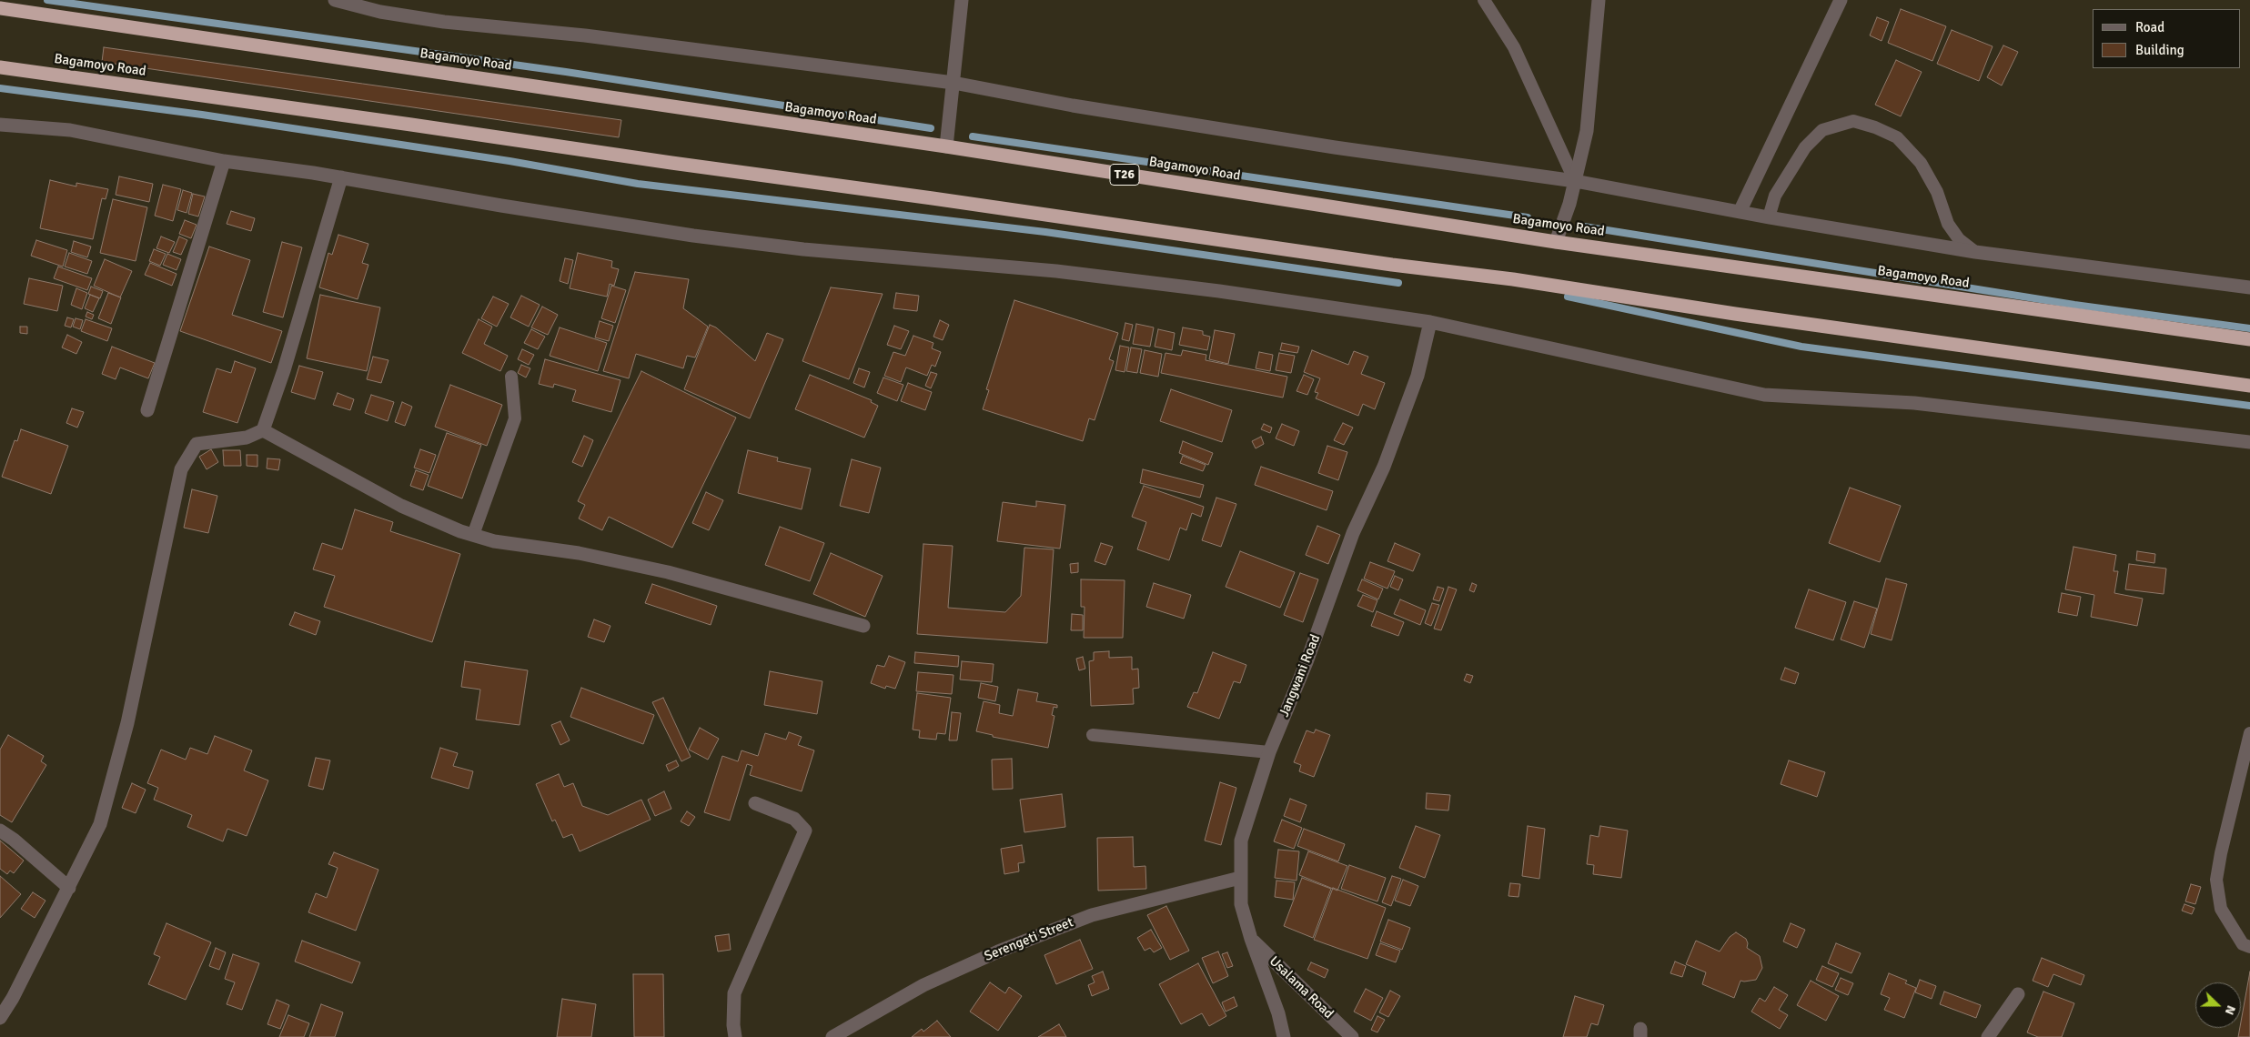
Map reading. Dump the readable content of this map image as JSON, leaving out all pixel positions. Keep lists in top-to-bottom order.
{
  "streets": {
    "highway": ["Bagamoyo Road", "T26"],
    "street": ["Jangwani Road", "Serengeti Street", "Usalama Road"]
  },
  "crossings": [
    ["Jangwani Road", "Serengeti Street"],
    ["Jangwani Road", "Usalama Road"]
  ],
  "legend": ["Road", "Building"],
  "north": "right"
}
